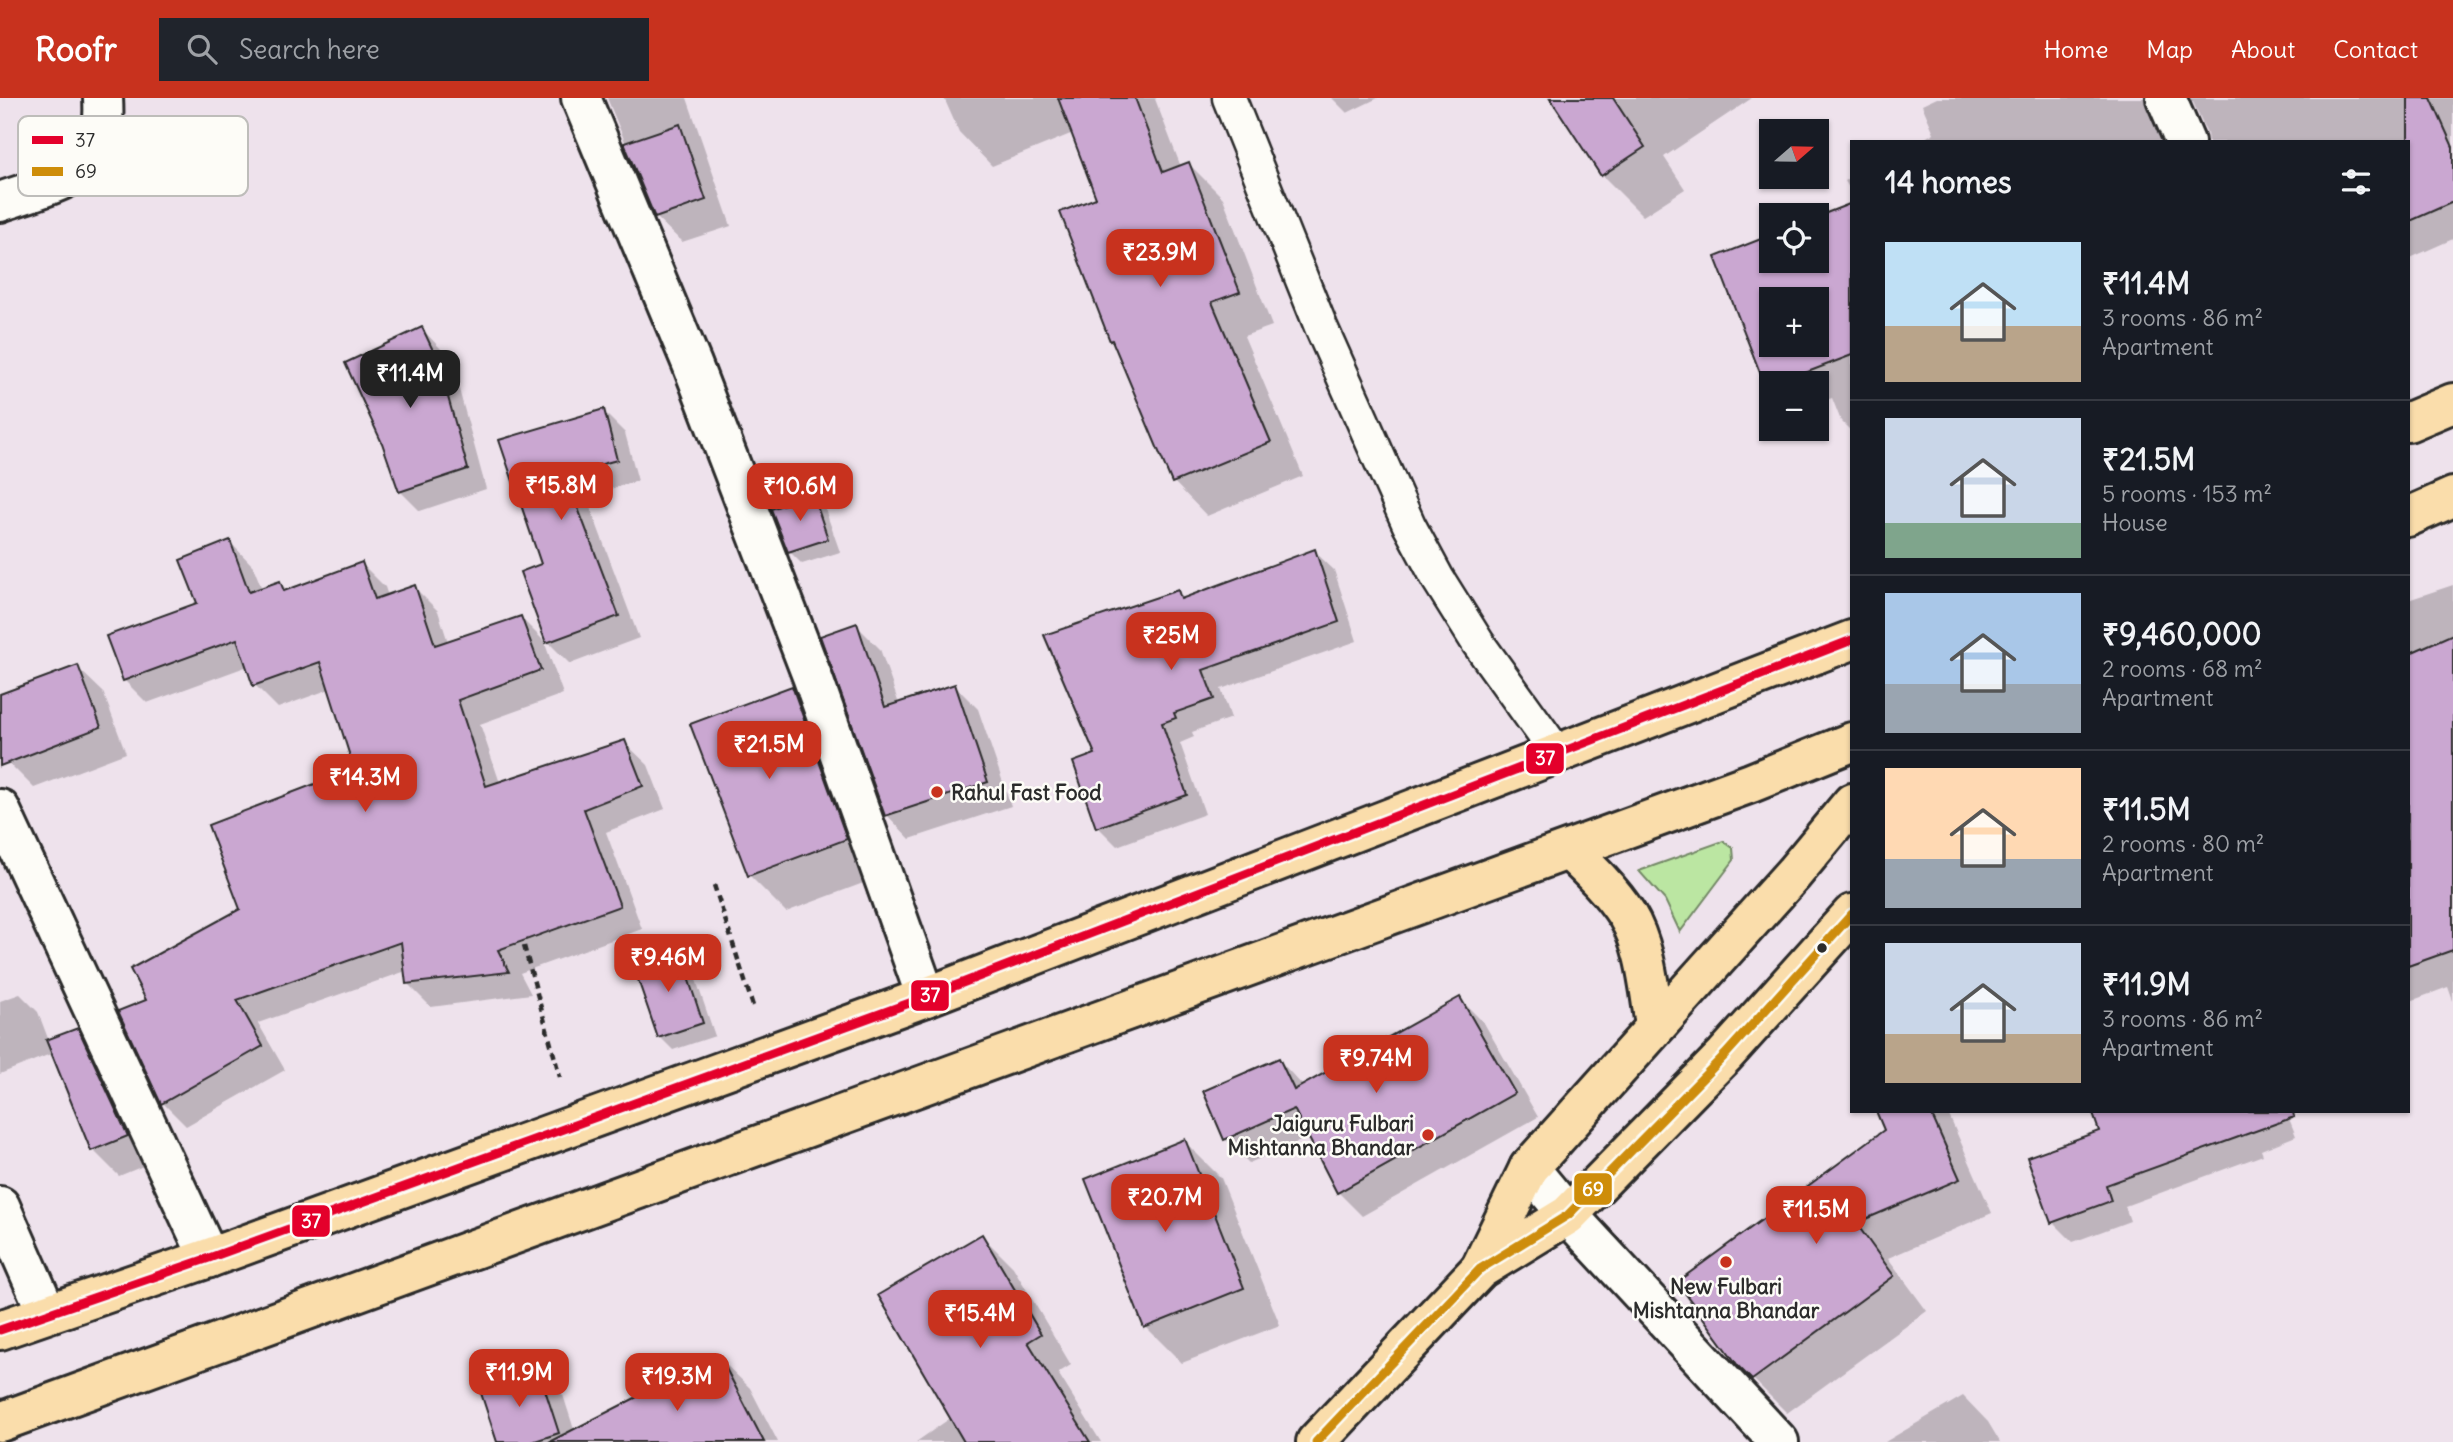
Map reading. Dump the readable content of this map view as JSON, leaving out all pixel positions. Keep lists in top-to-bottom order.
{
  "places": ["Rahul Fast Food", "Jaiguru Fulbari Mishtanna Bhandar", "New Fulbari Mishtanna Bhandar"],
  "lines": ["transit line 37", "transit line 69"],
  "legend": ["37", "69"],
  "north": "right",
  "page": {
    "header": "Roofr",
    "search": "Search here",
    "nav": [
      "Home",
      "Map",
      "About",
      "Contact"
    ],
    "map_buttons": ["+", "−"],
    "heading": "14 homes",
    "list": [
      {
        "name": "₹11.4M",
        "note": "3 rooms · 86 m² · Apartment"
      },
      {
        "name": "₹21.5M",
        "note": "5 rooms · 153 m² · House"
      },
      {
        "name": "₹9,460,000",
        "note": "2 rooms · 68 m² · Apartment"
      },
      {
        "name": "₹11.5M",
        "note": "2 rooms · 80 m² · Apartment"
      },
      {
        "name": "₹11.9M",
        "note": "3 rooms · 86 m² · Apartment"
      }
    ],
    "price": [
      "₹23.9M",
      "₹11.4M",
      "₹15.8M",
      "₹10.6M",
      "₹25M",
      "₹21.5M",
      "₹14.3M",
      "₹9.46M",
      "₹9.74M",
      "₹20.7M",
      "₹11.5M",
      "₹15.4M",
      "₹11.9M",
      "₹19.3M"
    ]
  }
}
